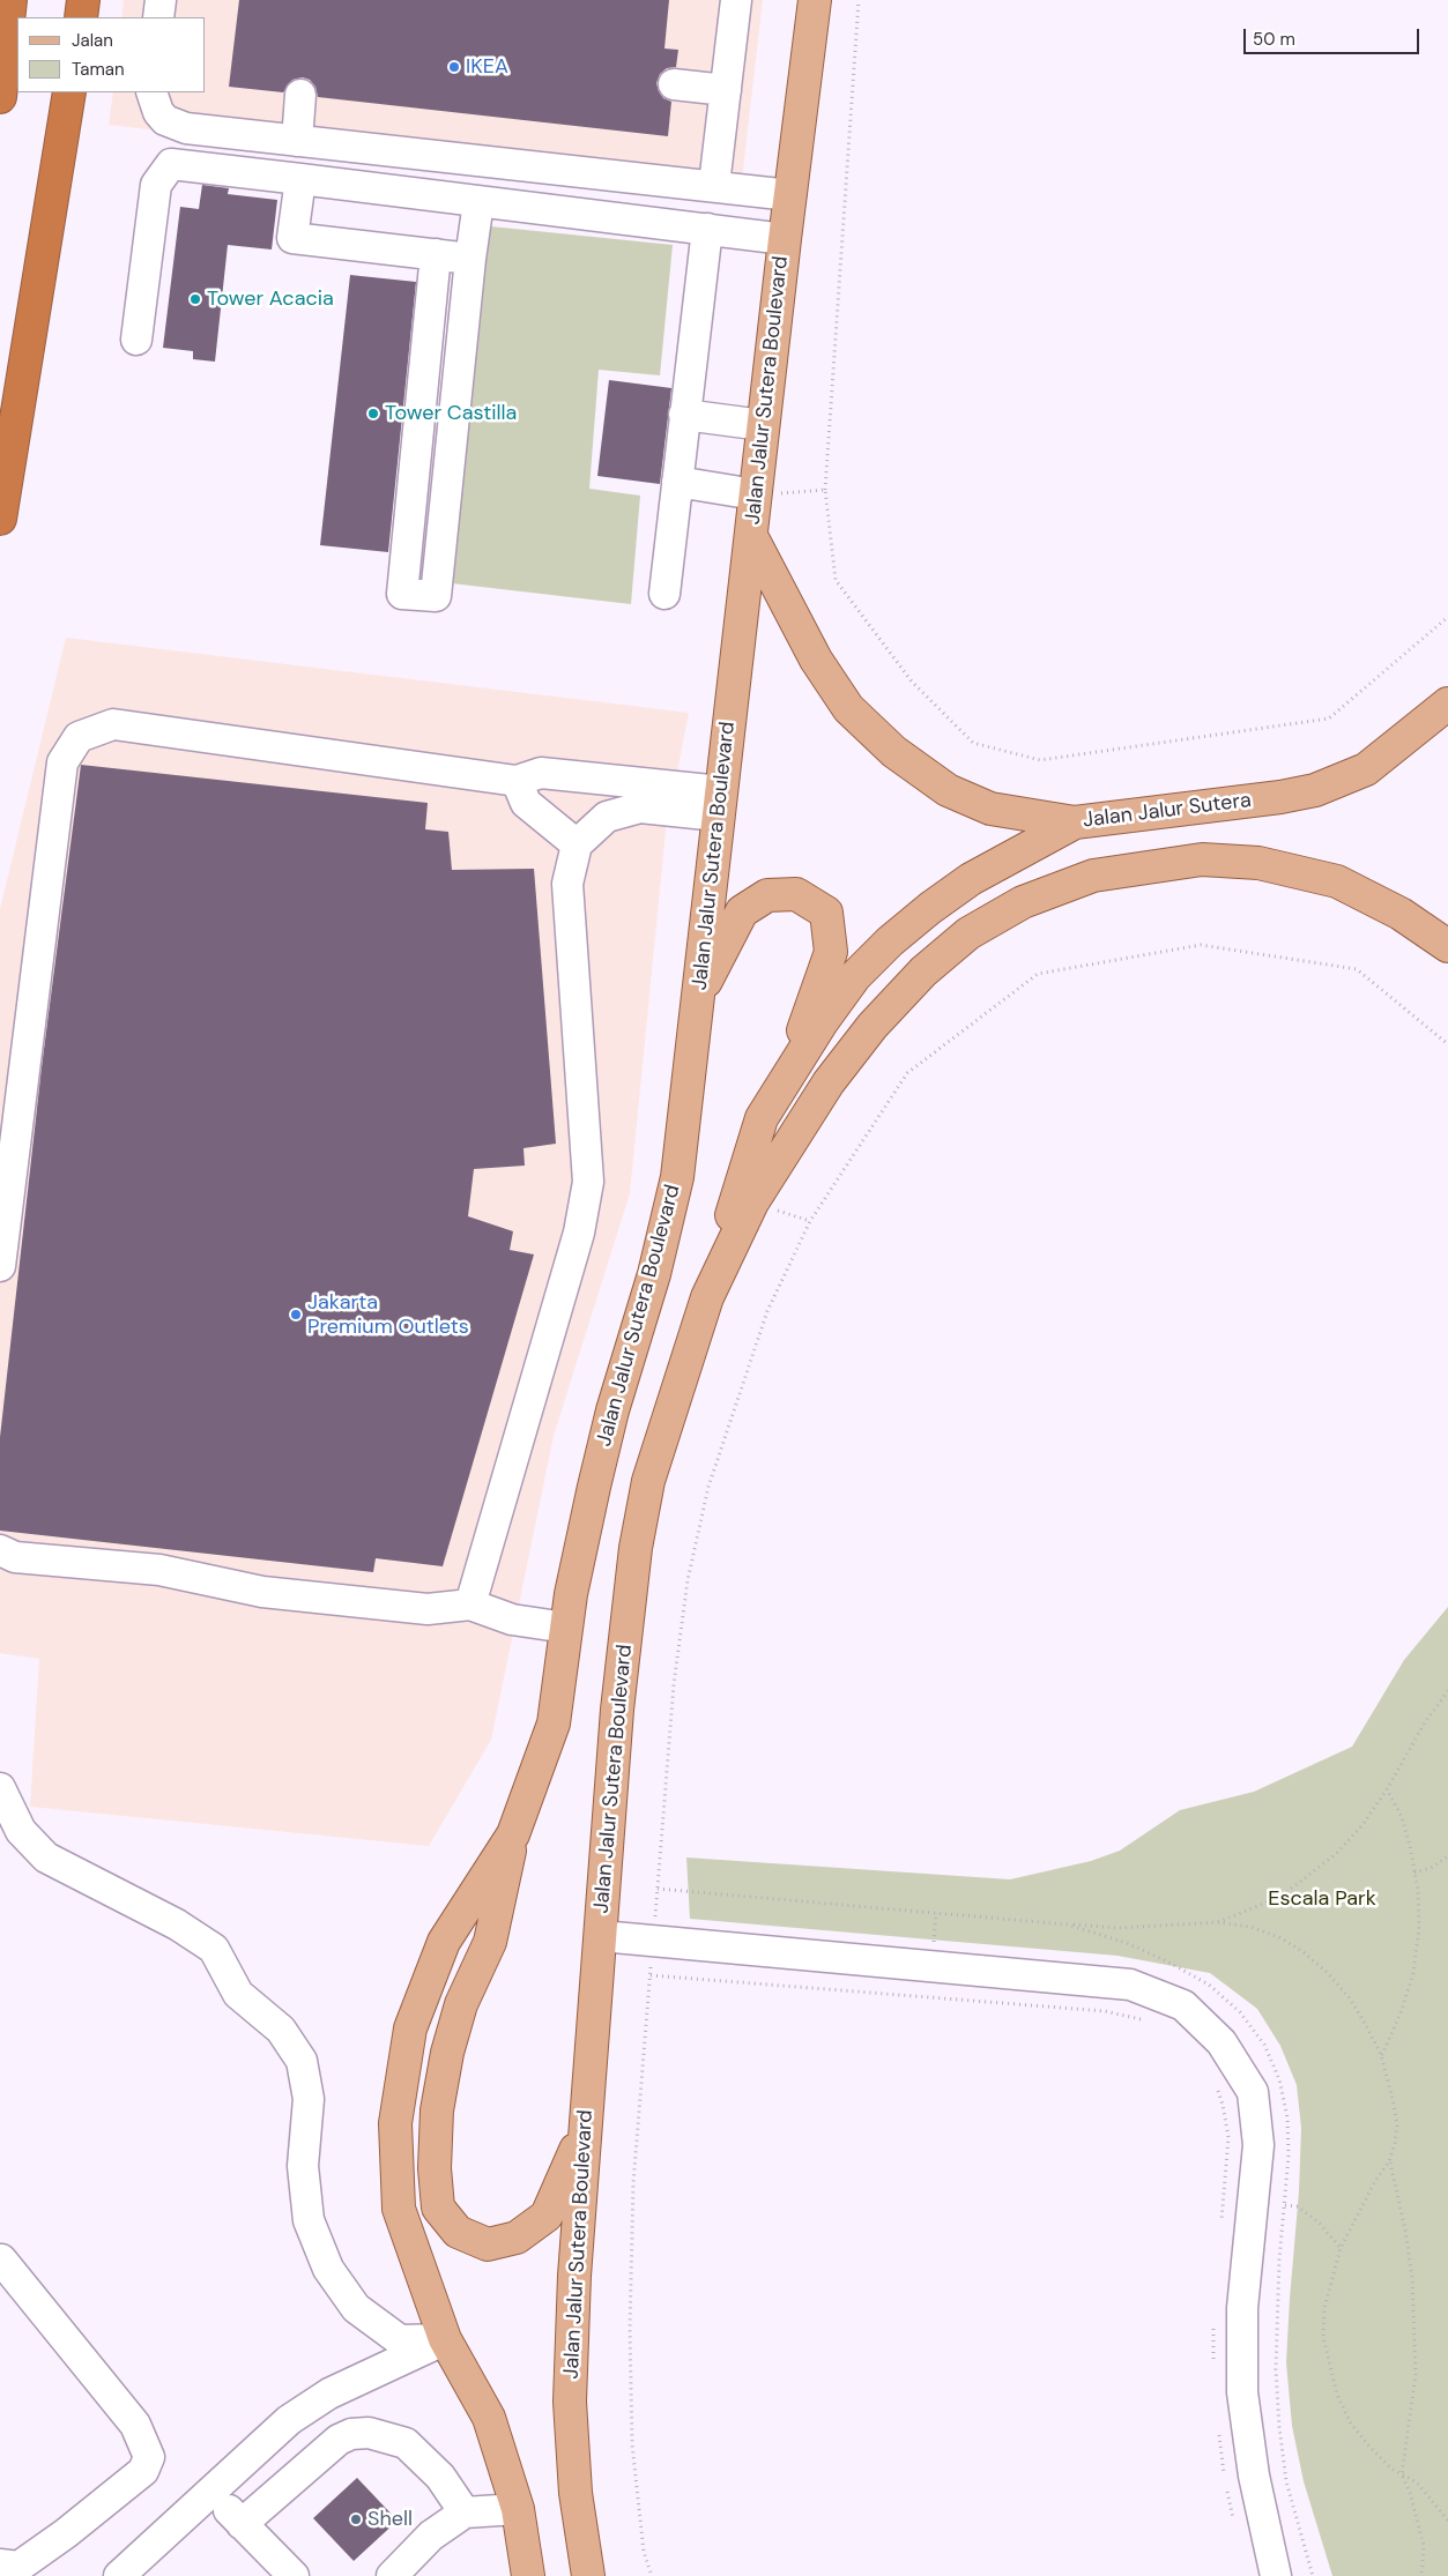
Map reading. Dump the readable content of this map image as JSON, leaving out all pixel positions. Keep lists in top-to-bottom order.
{
  "streets": {
    "main road": ["Jalan Jalur Sutera Boulevard", "Jalan Jalur Sutera"]
  },
  "crossings": [
    ["Jalan Jalur Sutera Boulevard", "Jalan Jalur Sutera"]
  ],
  "parks": ["Escala Park"],
  "places": [
    "IKEA",
    "Tower Acacia",
    "Tower Castilla",
    "Jakarta Premium Outlets",
    "Shell"
  ],
  "legend": ["Jalan", "Taman"],
  "scale_bar": "50 m"
}
